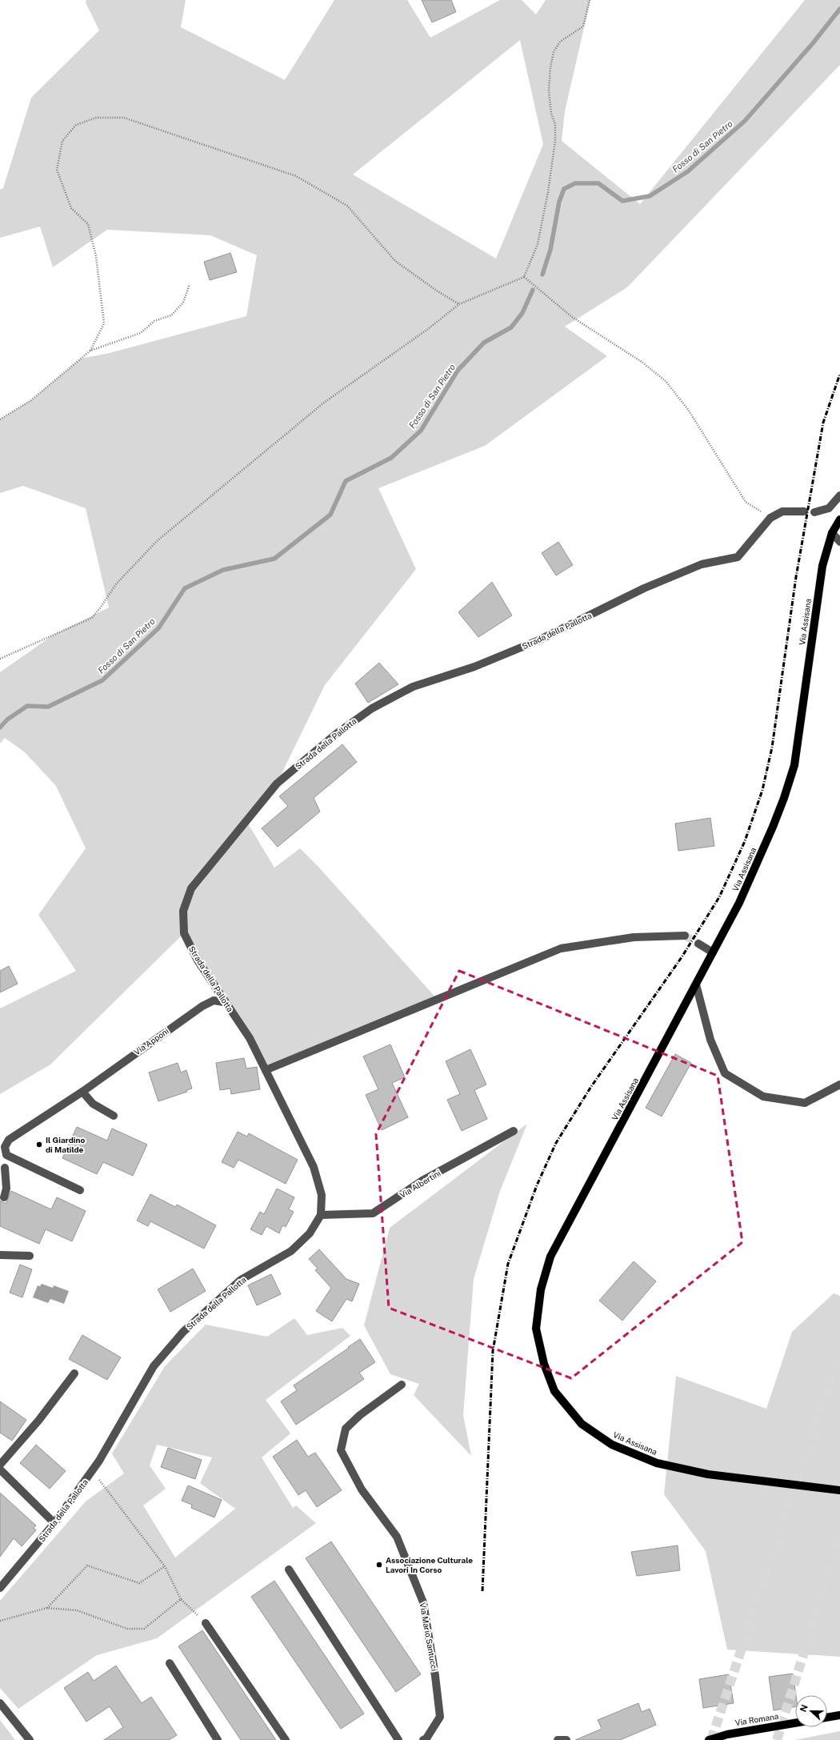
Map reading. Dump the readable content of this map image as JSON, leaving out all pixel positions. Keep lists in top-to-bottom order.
{
  "streets": {
    "main road": ["Via Assisana", "Via Romana"],
    "street": [
      "Strada della Pallotta",
      "Via Apponi",
      "Via Albertini",
      "Via Mario Santucci"
    ]
  },
  "crossings": [
    ["Strada della Pallotta", "Via Apponi"],
    ["Strada della Pallotta", "Via Albertini"]
  ],
  "water": ["Fosso di San Pietro"],
  "places": ["Il Giardino di Matilde", "Associazione Culturale Lavori In Corso"],
  "north": "left"
}
